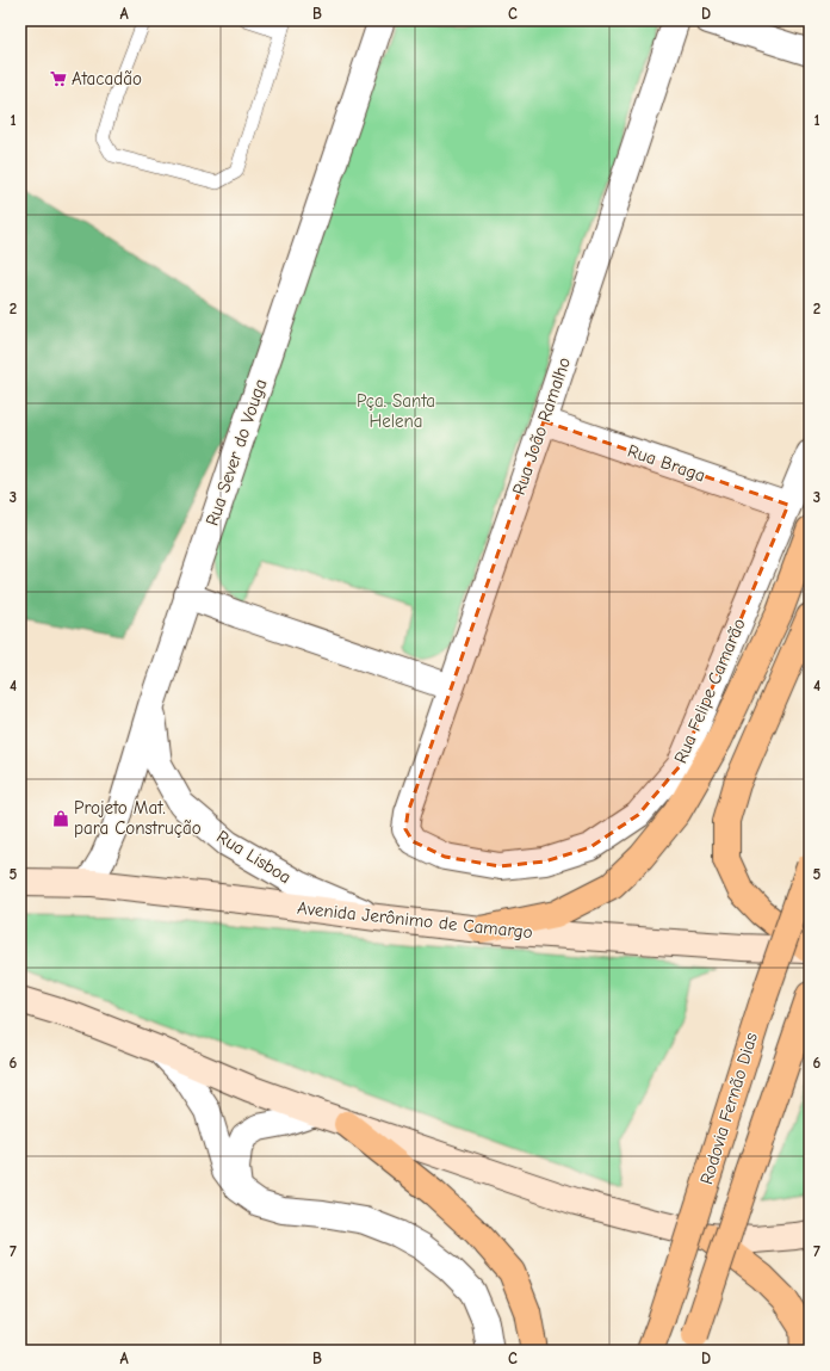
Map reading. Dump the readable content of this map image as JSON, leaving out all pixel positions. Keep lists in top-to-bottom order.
{
  "streets": {
    "highway": ["Rodovia Fernão Dias"],
    "main road": ["Avenida Jerônimo de Camargo"],
    "street": [
      "Rua João Ramalho",
      "Rua Sever do Vouga",
      "Rua Braga",
      "Rua Felipe Camarão",
      "Rua Lisboa"
    ]
  },
  "crossings": [
    ["Rua João Ramalho", "Rua Braga"],
    ["Rua João Ramalho", "Rua Felipe Camarão"],
    ["Rua Sever do Vouga", "Rua Lisboa"],
    ["Rua Sever do Vouga", "Avenida Jerônimo de Camargo"],
    ["Rua Braga", "Rua Felipe Camarão"],
    ["Rua Lisboa", "Avenida Jerônimo de Camargo"]
  ],
  "parks": ["Pça. Santa Helena"],
  "places": {
    "supermarket": ["Atacadão"],
    "shop": ["Projeto Mat. para Construção"]
  },
  "grid": {
    "columns": [
      "A",
      "B",
      "C",
      "D"
    ],
    "rows": [
      "1",
      "2",
      "3",
      "4",
      "5",
      "6",
      "7"
    ]
  }
}
